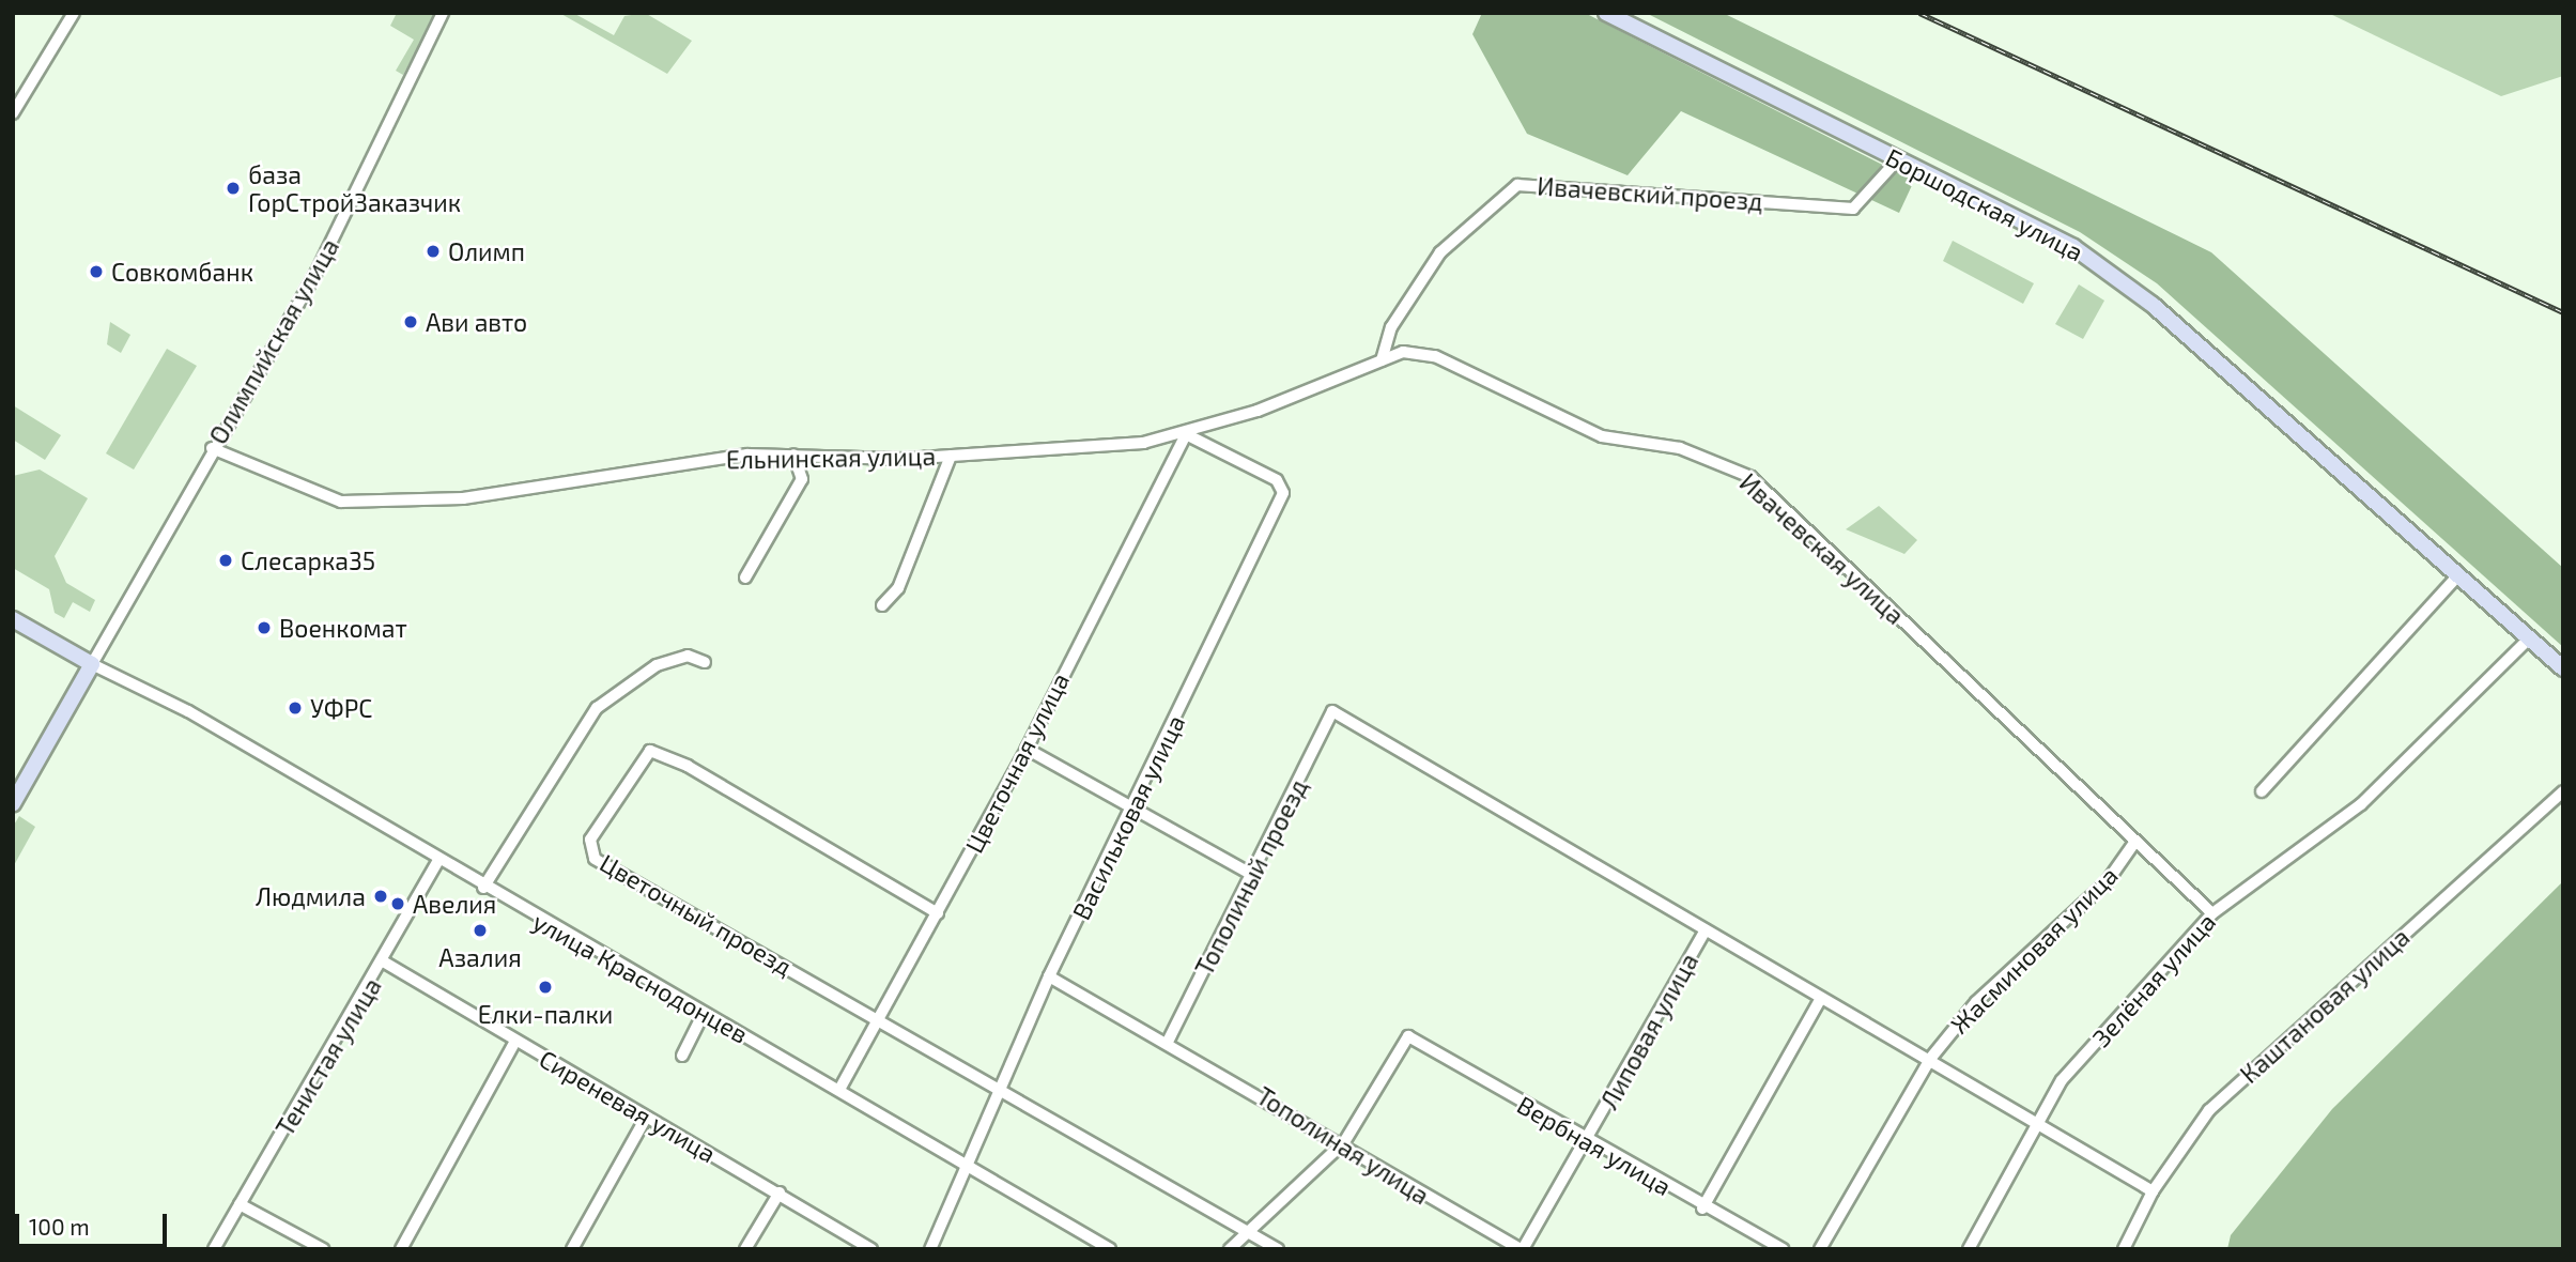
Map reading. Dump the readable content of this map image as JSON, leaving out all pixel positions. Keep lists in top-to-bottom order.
{
  "streets": {
    "street": [
      "Ивачевский проезд",
      "Боршодская улица",
      "Олимпийская улица",
      "Ельнинская улица",
      "Ивачевская улица",
      "Цветочная улица",
      "Васильковая улица",
      "Тополиный проезд",
      "Цветочный проезд",
      "Жасминовая улица",
      "улица Краснодонцев",
      "Зелёная улица",
      "Каштановая улица",
      "Липовая улица",
      "Тенистая улица",
      "Сиреневая улица",
      "Тополиная улица",
      "Вербная улица"
    ]
  },
  "crossings": [
    ["Ивачевский проезд", "Боршодская улица"],
    ["Ивачевский проезд", "Ельнинская улица"],
    ["Боршодская улица", "Зелёная улица"],
    ["Олимпийская улица", "Ельнинская улица"],
    ["Олимпийская улица", "улица Краснодонцев"],
    ["Ельнинская улица", "Ивачевская улица"],
    ["Ельнинская улица", "Цветочная улица"],
    ["Ельнинская улица", "Васильковая улица"],
    ["Ивачевская улица", "Жасминовая улица"],
    ["Ивачевская улица", "Зелёная улица"],
    ["Цветочная улица", "Васильковая улица"],
    ["Цветочная улица", "Цветочный проезд"],
    ["Цветочная улица", "улица Краснодонцев"],
    ["Васильковая улица", "Цветочный проезд"],
    ["Васильковая улица", "улица Краснодонцев"],
    ["Васильковая улица", "Тополиная улица"],
    ["Тополиный проезд", "Липовая улица"],
    ["Тополиный проезд", "Тополиная улица"],
    ["улица Краснодонцев", "Тенистая улица"],
    ["Липовая улица", "Тополиная улица"],
    ["Липовая улица", "Вербная улица"],
    ["Тенистая улица", "Сиреневая улица"],
    ["Тополиная улица", "Вербная улица"]
  ],
  "places": [
    "база ГорСтройЗаказчик",
    "Олимп",
    "Совкомбанк",
    "Ави авто",
    "Слесарка35",
    "Военкомат",
    "УФРС",
    "Людмила",
    "Авелия",
    "Азалия",
    "Елки-палки"
  ],
  "scale_bar": "100 m"
}
